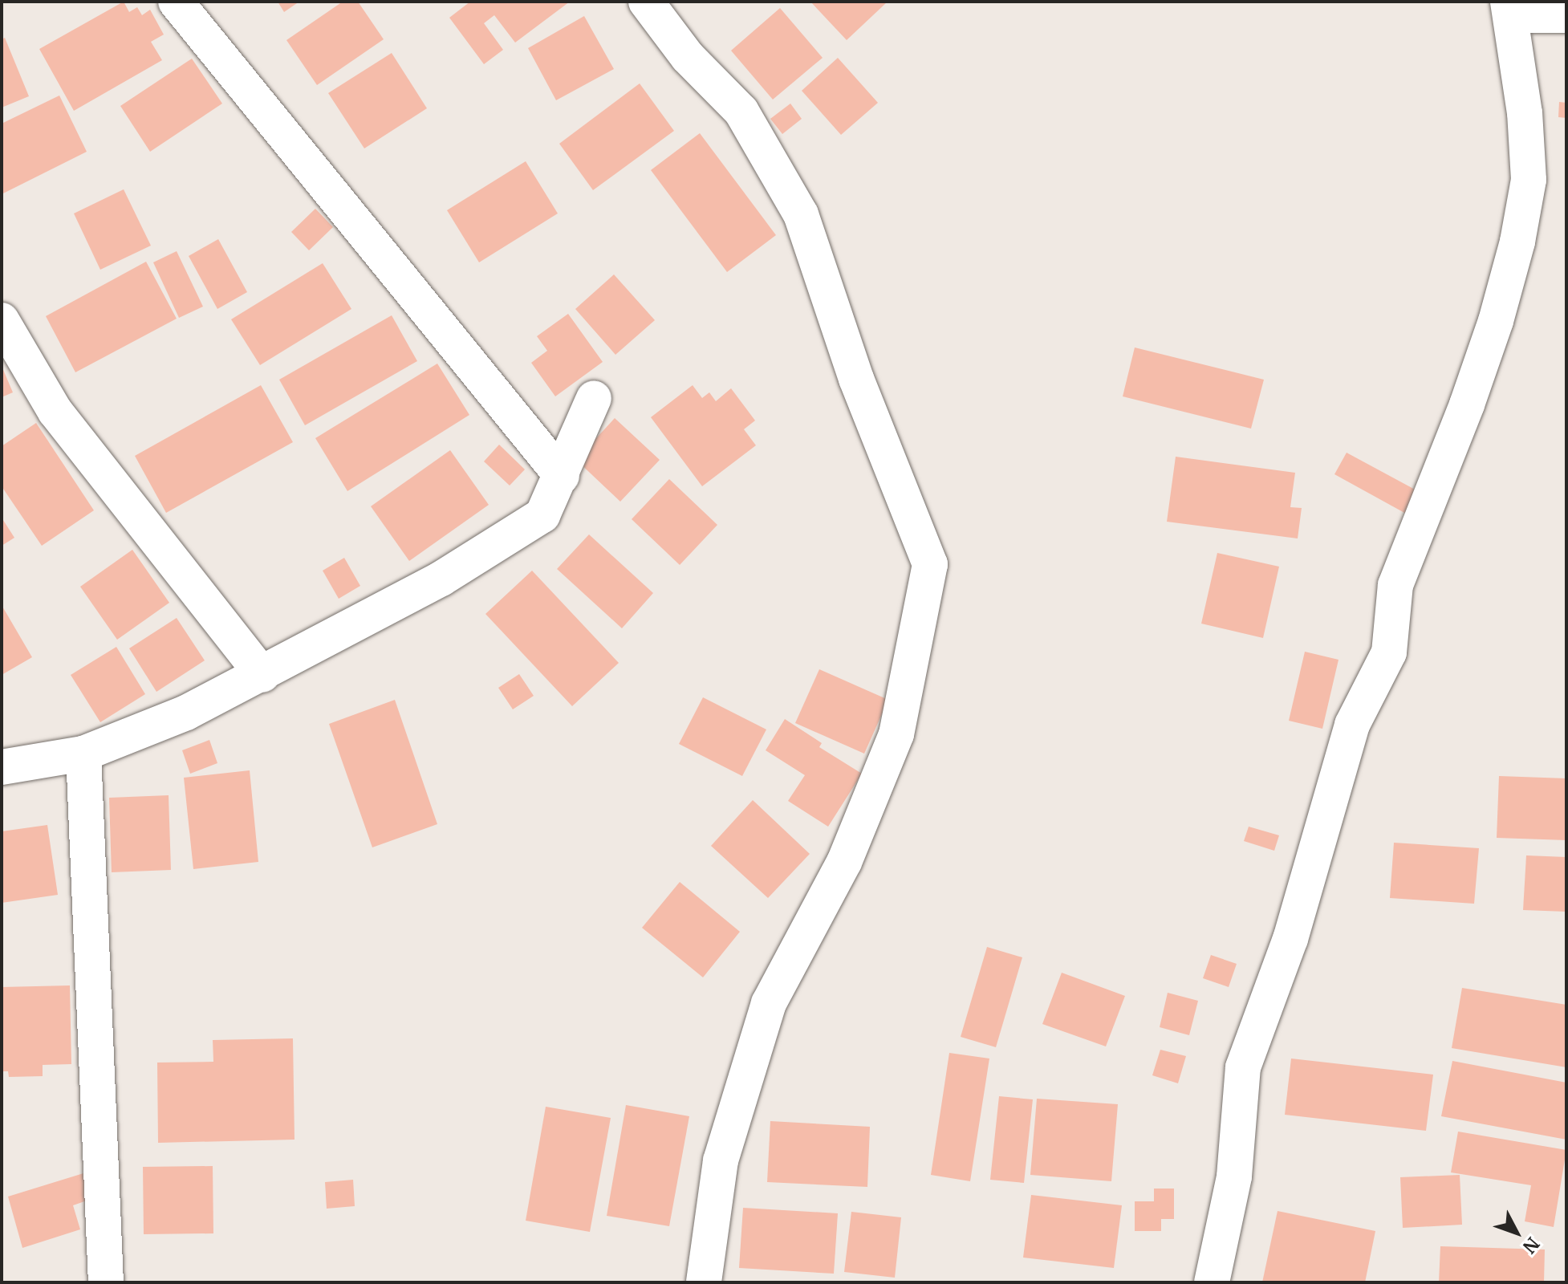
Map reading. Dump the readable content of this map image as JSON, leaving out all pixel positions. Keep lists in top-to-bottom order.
{
  "north": "bottom right"
}
